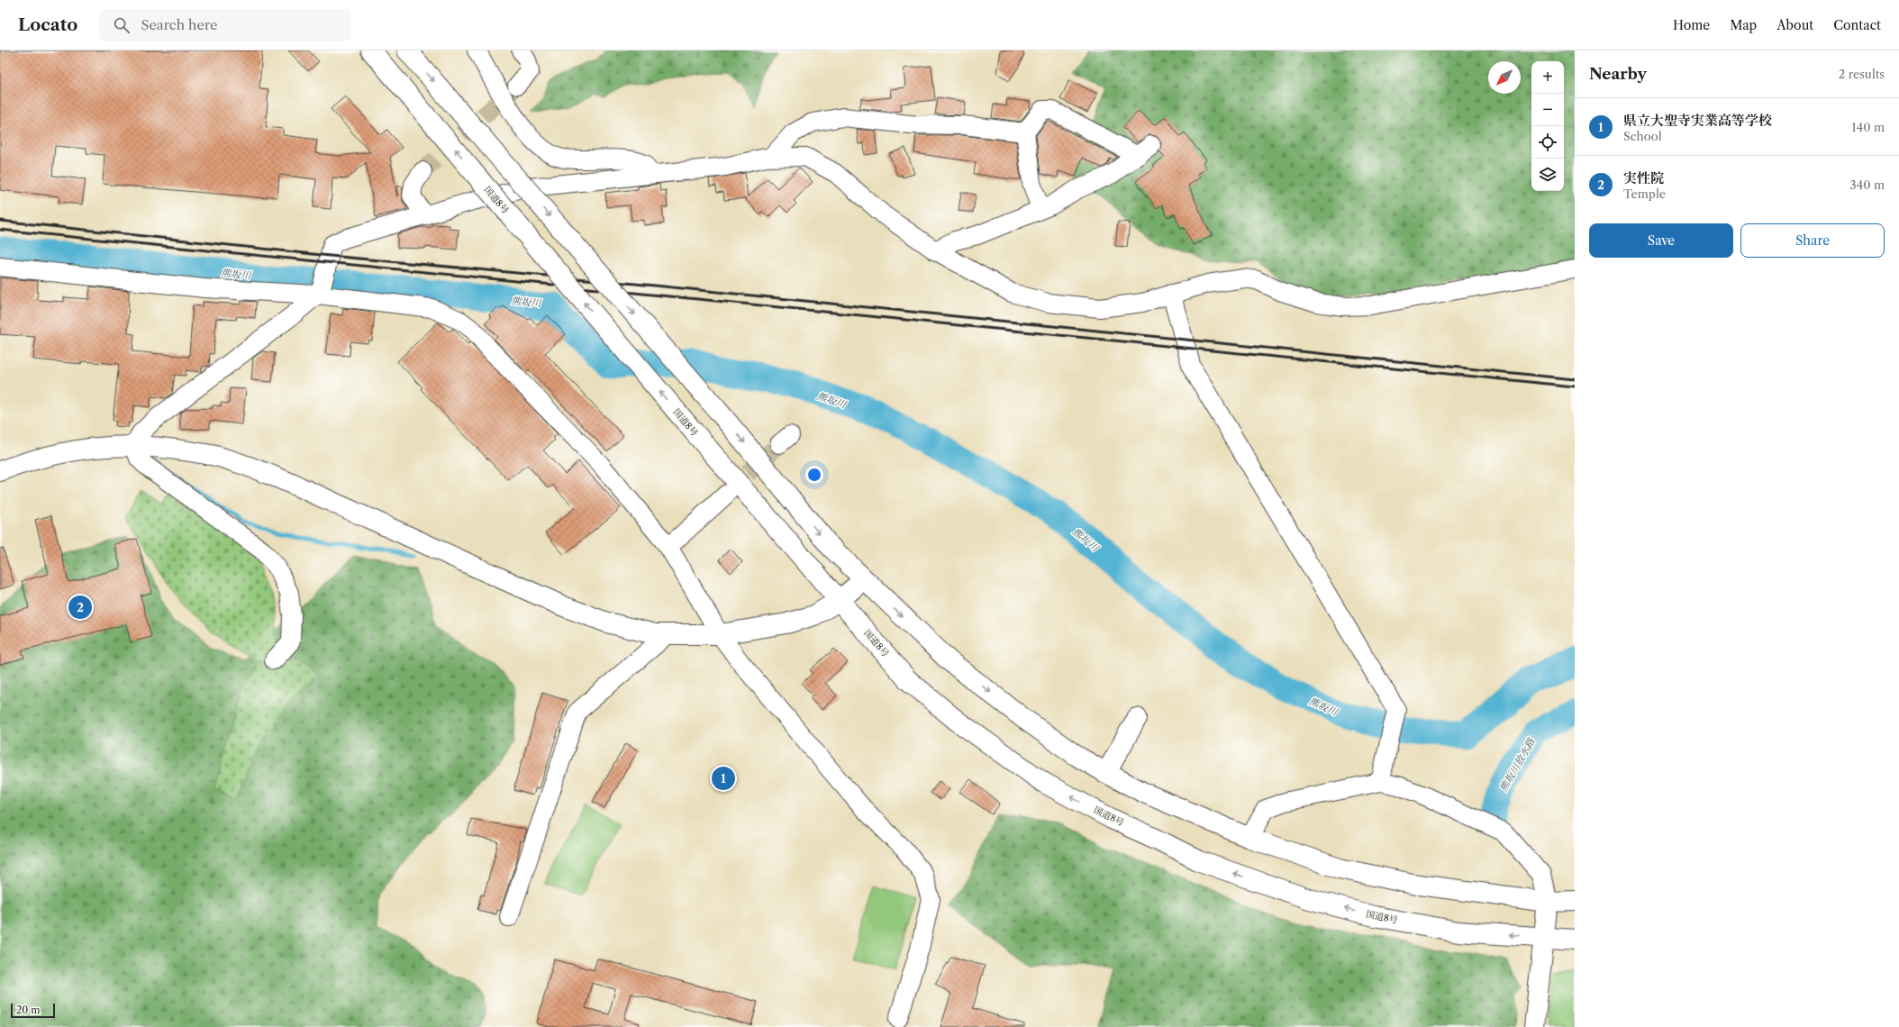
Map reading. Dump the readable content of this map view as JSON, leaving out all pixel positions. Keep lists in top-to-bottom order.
{
  "streets": {
    "main road": ["国道8号"]
  },
  "water": ["熊坂川", "熊坂川放水路"],
  "scale_bar": "20 m",
  "north": "bottom left",
  "page": {
    "header": "Locato",
    "search": "Search here",
    "nav": [
      "Home",
      "Map",
      "About",
      "Contact"
    ],
    "heading": ["Nearby", "2 results"],
    "map_buttons": ["+", "−"],
    "list": [
      {
        "mark": "1",
        "name": "県立大聖寺実業高等学校",
        "note": "School",
        "value": "140 m"
      },
      {
        "mark": "2",
        "name": "実性院",
        "note": "Temple",
        "value": "340 m"
      }
    ],
    "buttons": ["Save", "Share"],
    "pins": ["2", "1"],
    "scale": "20 m"
  }
}
